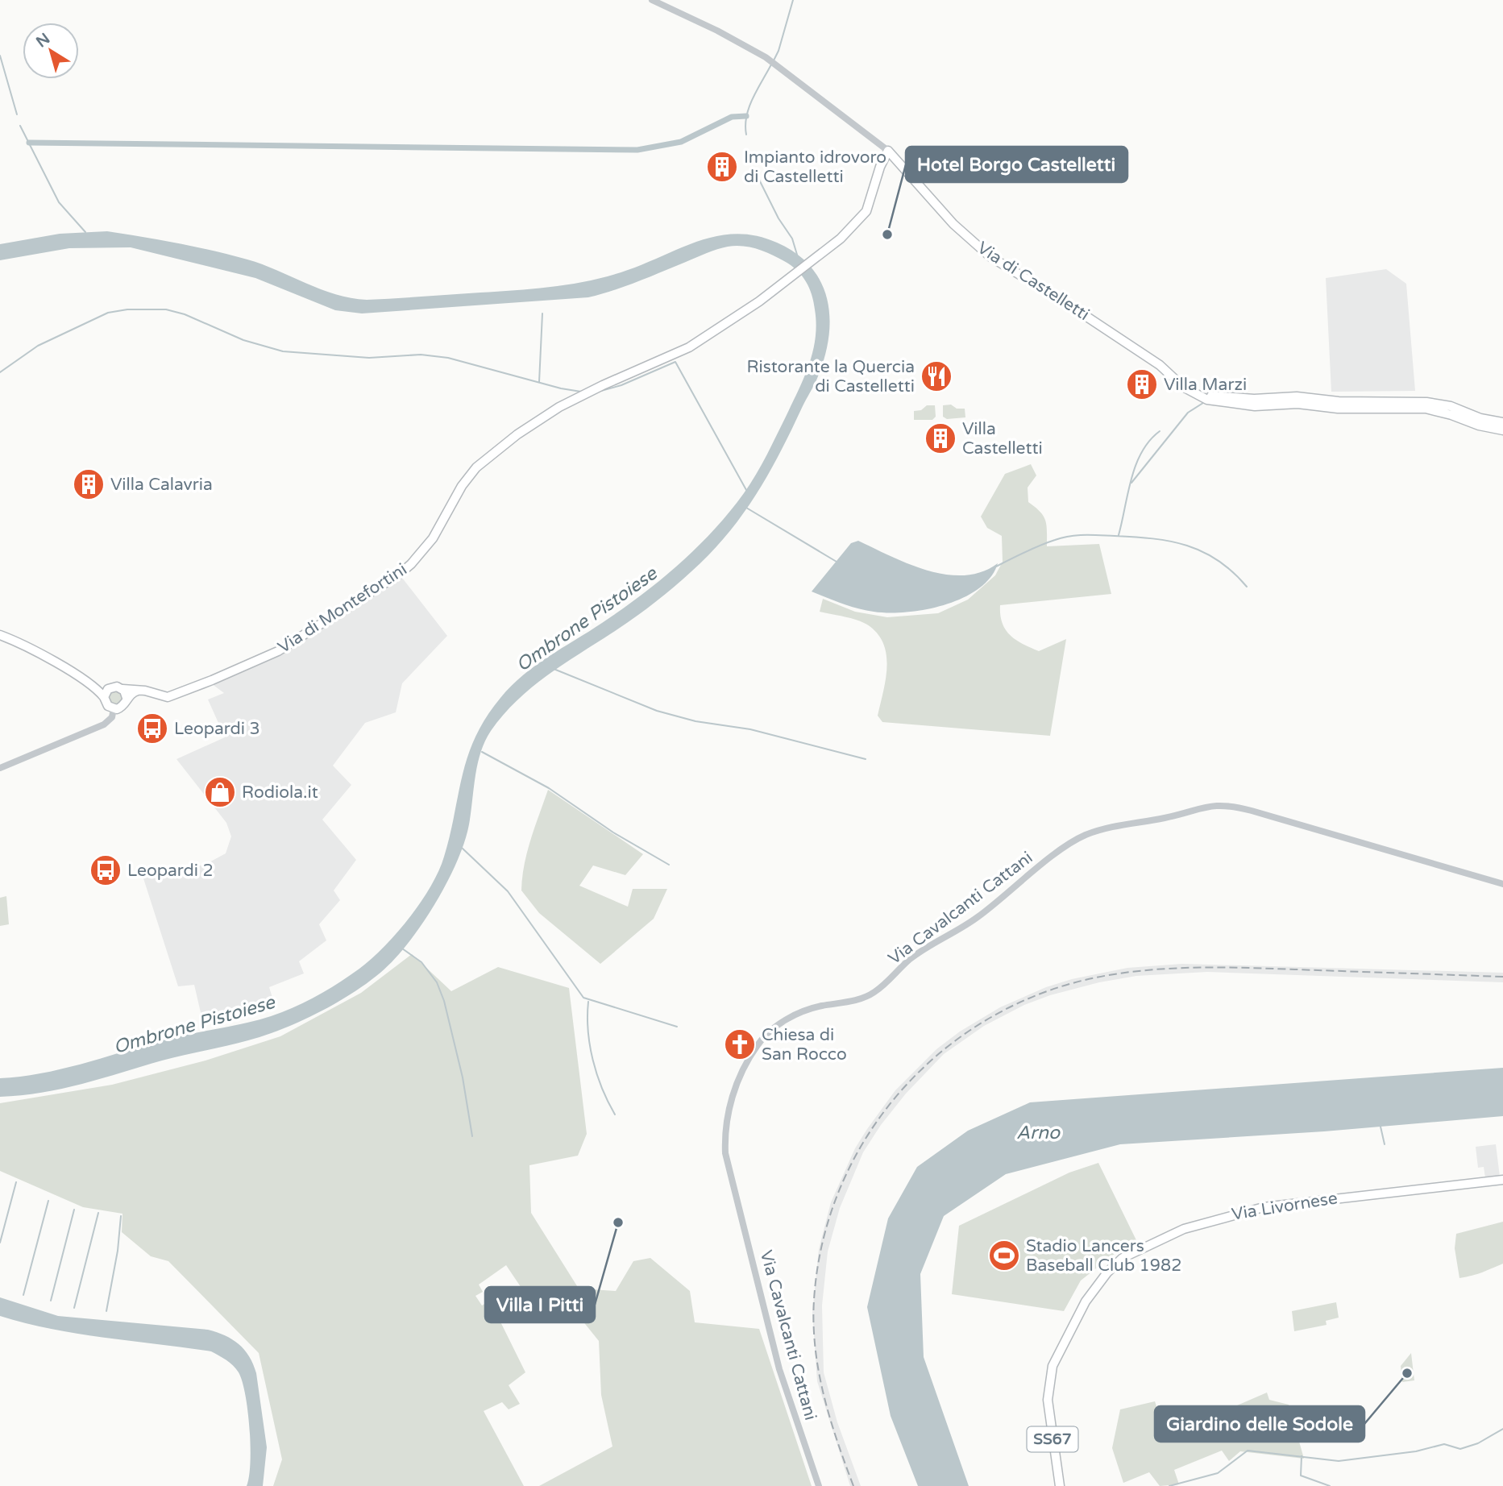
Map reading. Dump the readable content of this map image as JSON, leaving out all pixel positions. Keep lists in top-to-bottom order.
{
  "streets": {
    "main road": [
      "Via di Castelletti",
      "Via di Montefortini",
      "Via Livornese",
      "SS67"
    ],
    "street": ["Via Cavalcanti Cattani"]
  },
  "crossings": [
    ["Via di Castelletti", "Via di Montefortini"]
  ],
  "water": ["Ombrone Pistoiese", "Arno"],
  "places": {
    "building": [
      "Impianto idrovoro di Castelletti",
      "Villa Marzi",
      "Villa Castelletti",
      "Villa Calavria"
    ],
    "other": ["Hotel Borgo Castelletti", "Villa I Pitti", "Giardino delle Sodole"],
    "restaurant": ["Ristorante la Quercia di Castelletti"],
    "bus stop": ["Leopardi 3", "Leopardi 2"],
    "shop": ["Rodiola.it"],
    "church": ["Chiesa di San Rocco"],
    "sports": ["Stadio Lancers Baseball Club 1982"]
  },
  "north": "top left"
}
